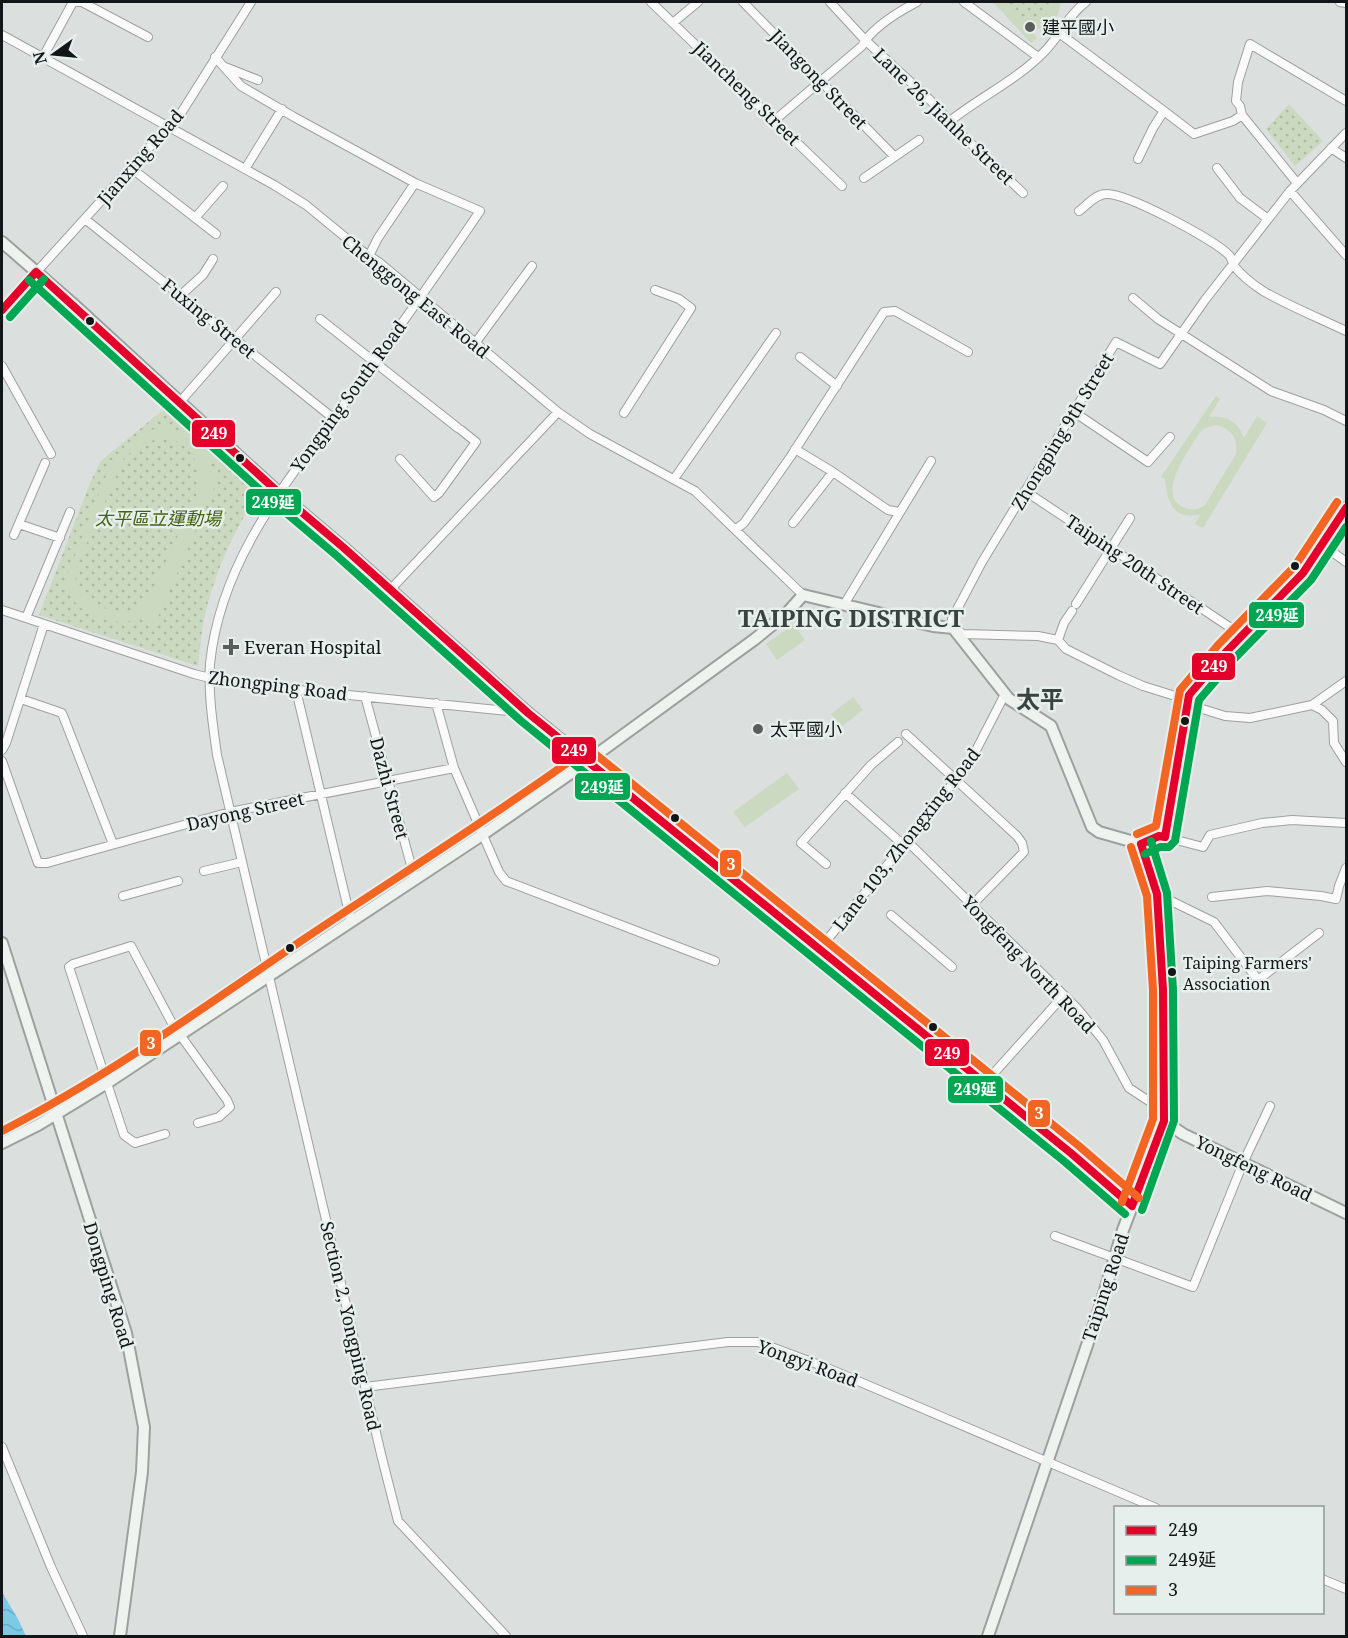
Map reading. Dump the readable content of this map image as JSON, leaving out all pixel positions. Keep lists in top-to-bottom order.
{
  "streets": {
    "street": [
      "Jiangong Street",
      "Jiancheng Street",
      "Lane 26, Jianhe Street",
      "Jianxing Road",
      "Chenggong East Road",
      "Fuxing Street",
      "Yongping South Road",
      "Zhongping 9th Street",
      "Taiping 20th Street",
      "Zhongping Road",
      "Dazhi Street",
      "Dayong Street",
      "Lane 103, Zhongxing Road",
      "Yongfeng North Road",
      "Yongfeng Road",
      "Dongping Road",
      "Taiping Road",
      "Section 2, Yongping Road",
      "Yongyi Road"
    ]
  },
  "crossings": [
    ["Jianxing Road", "Chenggong East Road"],
    ["Jianxing Road", "Fuxing Street"],
    ["Chenggong East Road", "Yongping South Road"],
    ["Fuxing Street", "Yongping South Road"],
    ["Yongping South Road", "Zhongping Road"],
    ["Yongping South Road", "Section 2, Yongping Road"],
    ["Zhongping 9th Street", "Taiping 20th Street"],
    ["Zhongping Road", "Dazhi Street"],
    ["Zhongping Road", "Section 2, Yongping Road"],
    ["Dazhi Street", "Dayong Street"],
    ["Dayong Street", "Section 2, Yongping Road"],
    ["Lane 103, Zhongxing Road", "Yongfeng North Road"],
    ["Yongfeng North Road", "Yongfeng Road"],
    ["Yongfeng North Road", "Taiping Road"],
    ["Yongfeng Road", "Taiping Road"],
    ["Taiping Road", "Yongyi Road"],
    ["Section 2, Yongping Road", "Yongyi Road"]
  ],
  "districts": ["TAIPING DISTRICT", "太平"],
  "parks": ["太平區立運動場"],
  "places": {
    "other": ["建平國小", "太平國小", "Taiping Farmers' Association"],
    "health": ["Everan Hospital"]
  },
  "lines": ["transit line 249", "transit line 249延", "transit line 3"],
  "legend": ["249", "249延", "3"],
  "north": "left"
}
